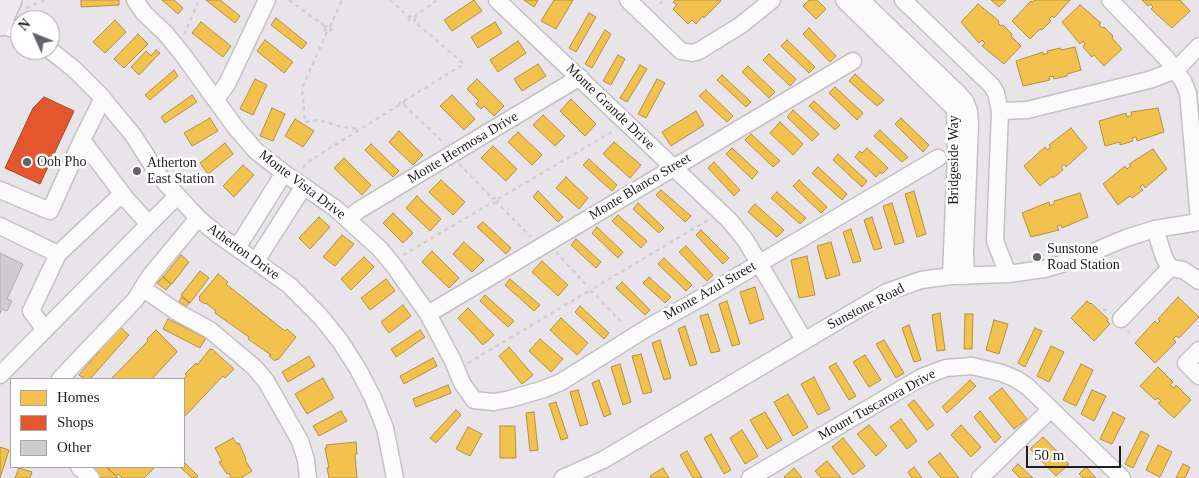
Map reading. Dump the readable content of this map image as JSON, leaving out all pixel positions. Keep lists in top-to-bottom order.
{
  "streets": {
    "street": [
      "Monte Grande Drive",
      "Monte Hermosa Drive",
      "Bridgeside Way",
      "Monte Vista Drive",
      "Monte Blanco Street",
      "Atherton Drive",
      "Monte Azul Street",
      "Sunstone Road",
      "Mount Tuscarora Drive"
    ]
  },
  "crossings": [
    ["Monte Grande Drive", "Monte Hermosa Drive"],
    ["Monte Grande Drive", "Monte Blanco Street"],
    ["Monte Grande Drive", "Monte Azul Street"],
    ["Monte Grande Drive", "Sunstone Road"],
    ["Monte Hermosa Drive", "Monte Vista Drive"],
    ["Bridgeside Way", "Sunstone Road"],
    ["Monte Vista Drive", "Monte Blanco Street"],
    ["Monte Vista Drive", "Monte Azul Street"]
  ],
  "places": ["Ooh Pho", "Atherton East Station", "Sunstone Road Station"],
  "legend": ["Homes", "Shops", "Other"],
  "scale_bar": "50 m",
  "north": "top left"
}
